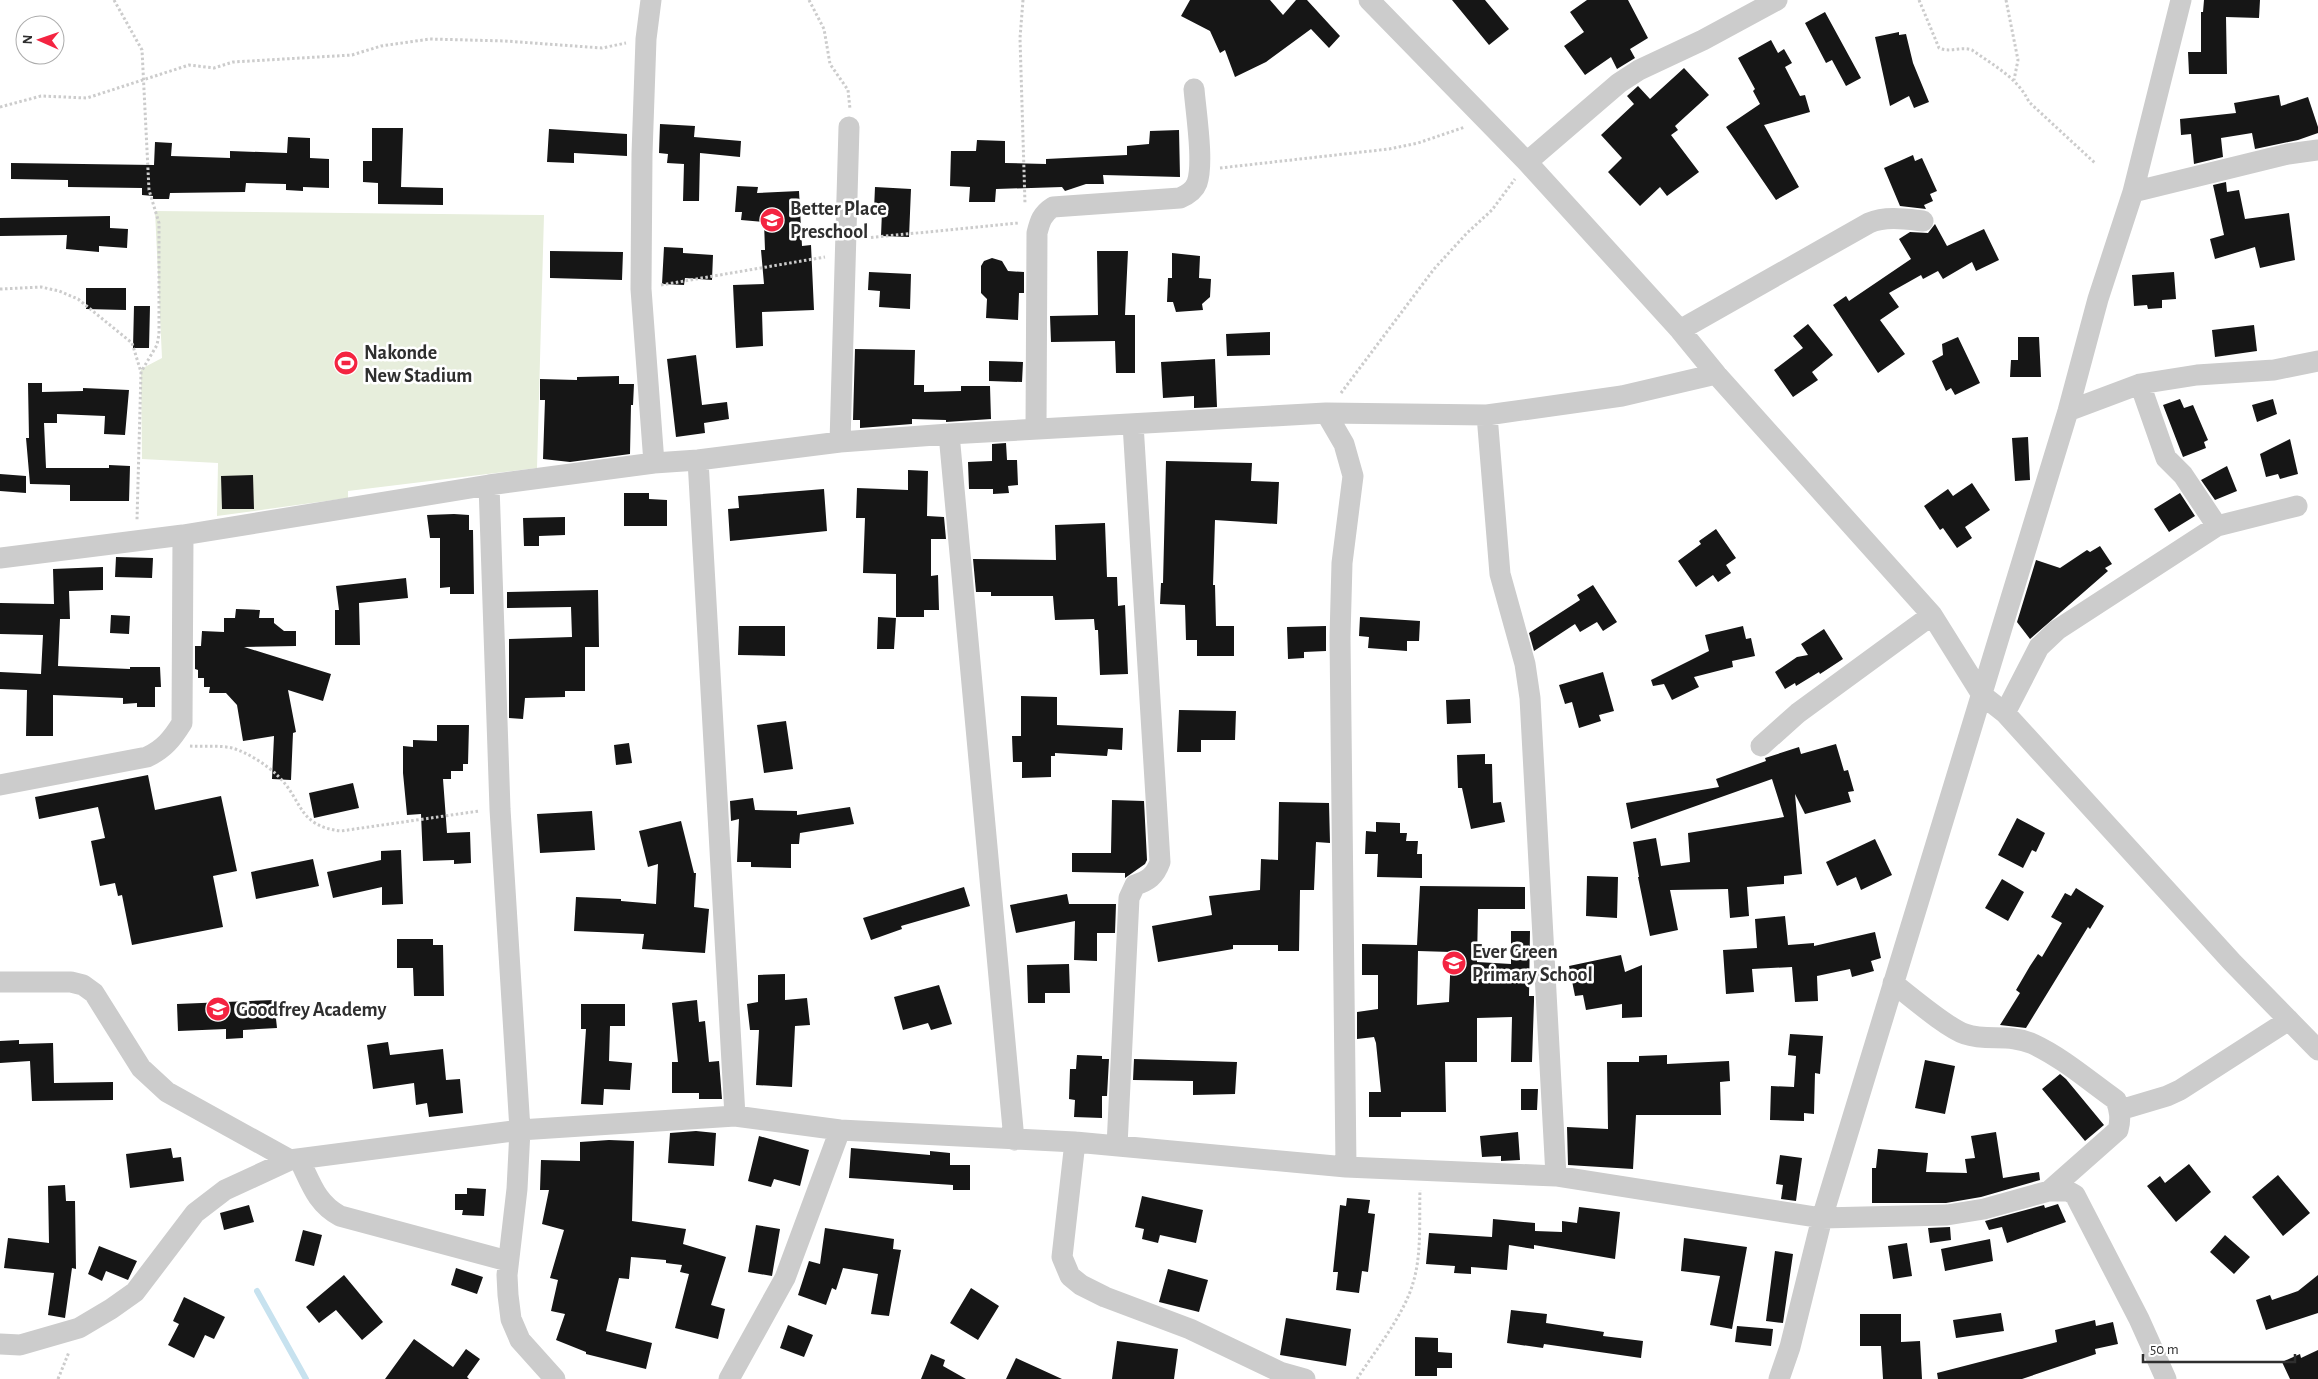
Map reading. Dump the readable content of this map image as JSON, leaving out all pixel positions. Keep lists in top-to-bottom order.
{
  "places": {
    "school or university": ["Better Place Preschool", "Ever Green Primary School", "Goodfrey Academy"],
    "sports": ["Nakonde New Stadium"]
  },
  "scale_bar": "50 m",
  "north": "left"
}
